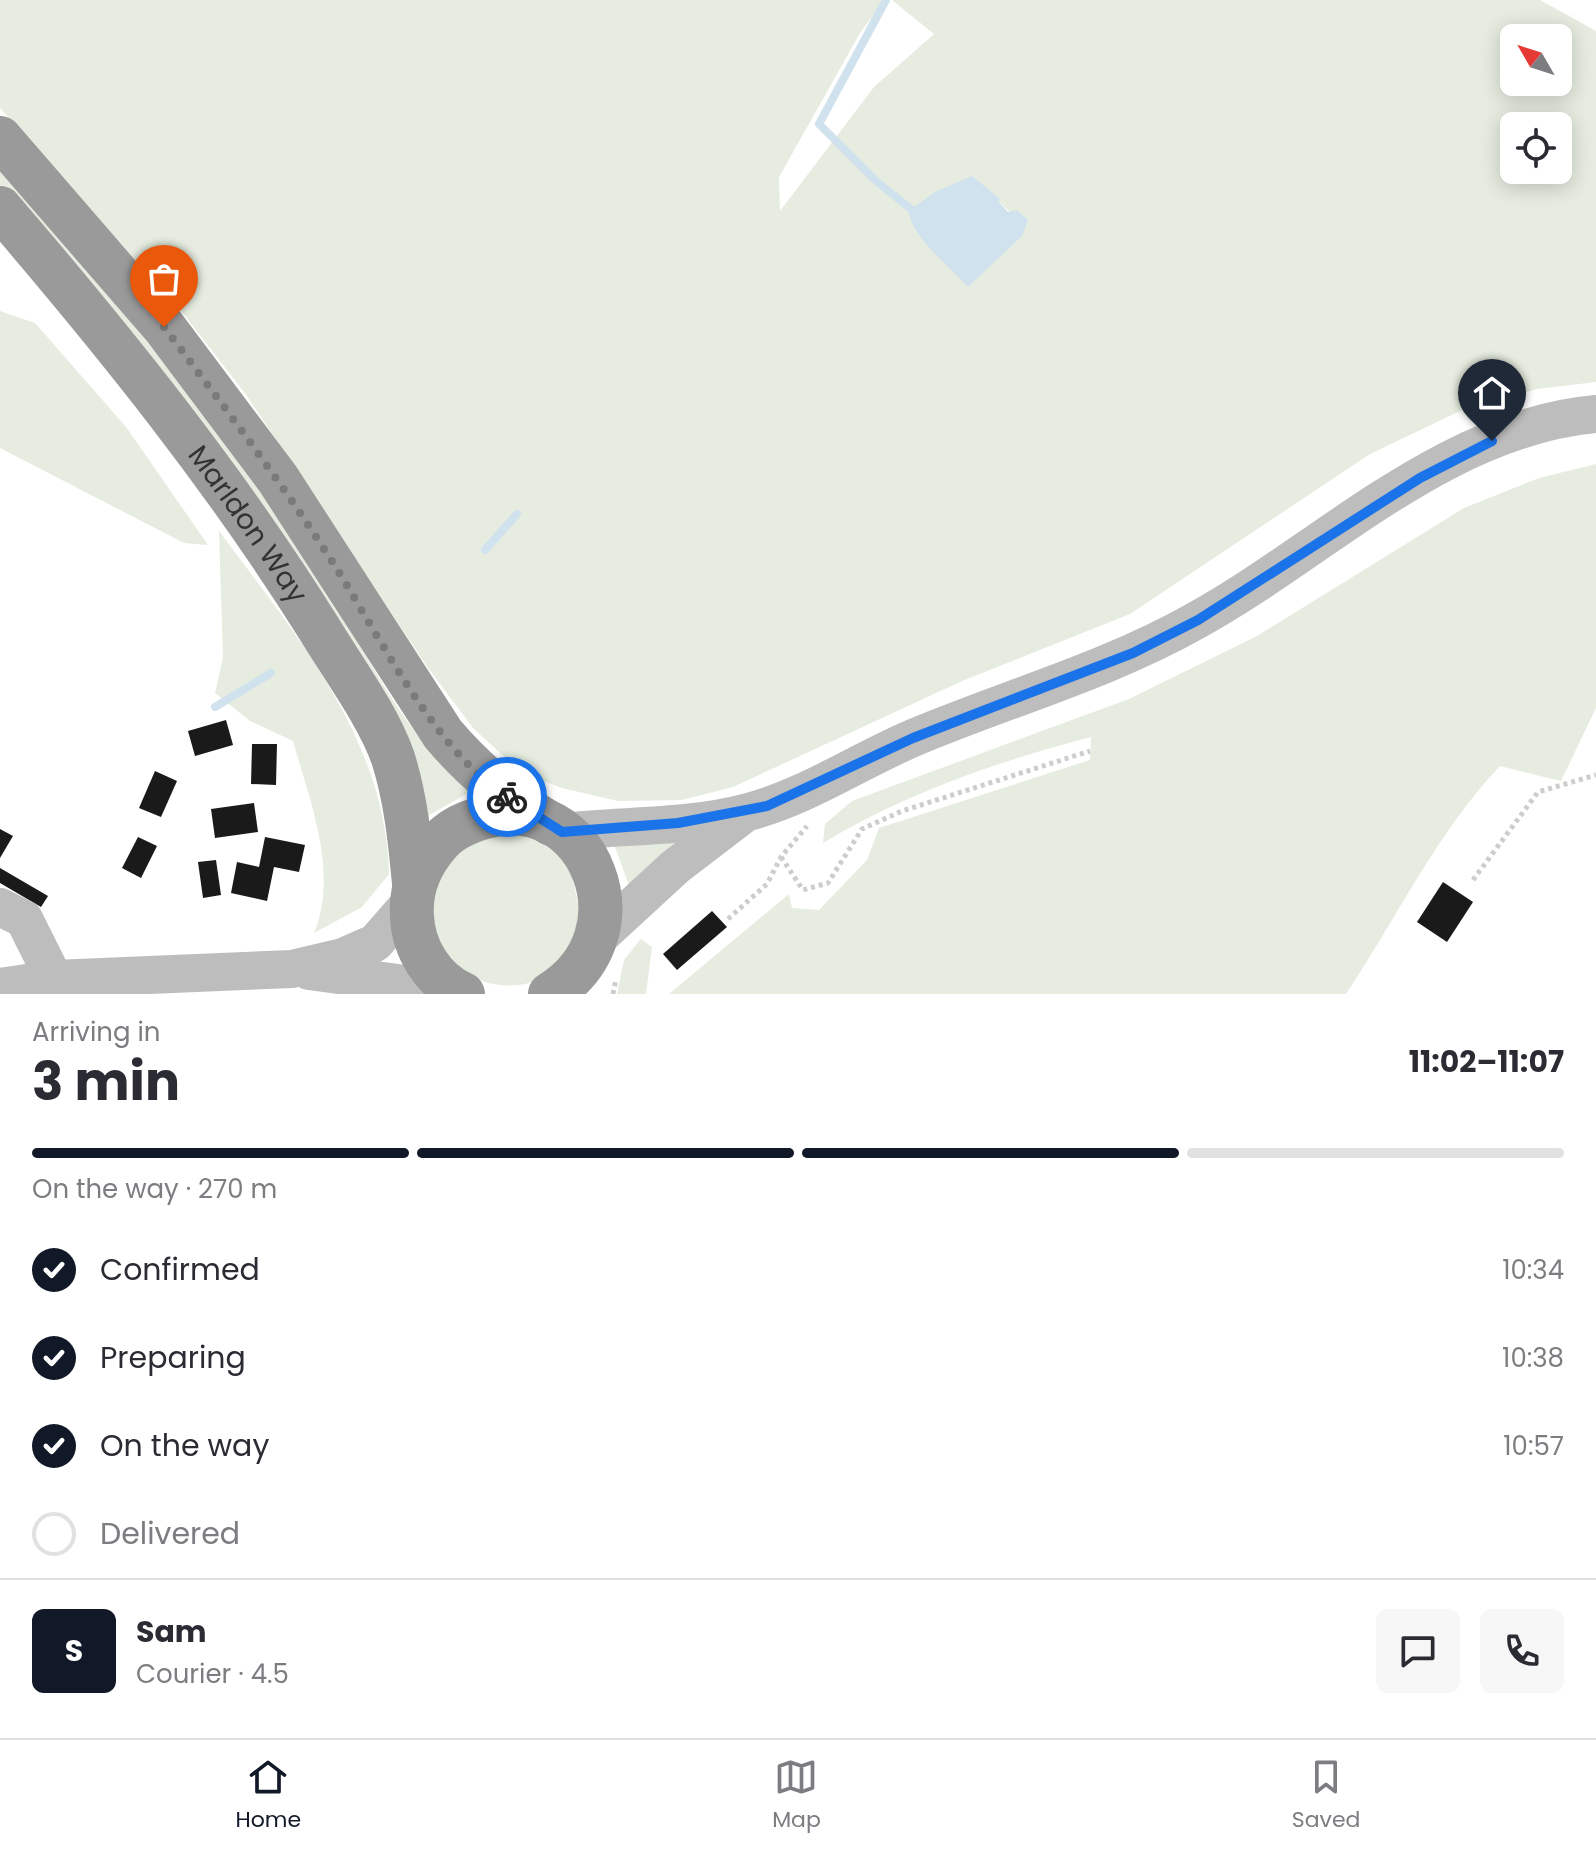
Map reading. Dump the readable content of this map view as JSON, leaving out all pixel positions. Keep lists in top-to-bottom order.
{
  "streets": {
    "highway": ["Marldon Way"]
  },
  "north": "top left",
  "page": {
    "heading": ["3 min", "Arriving in", "11:02–11:07"],
    "panel": ["Sam", "Courier · 4.5"],
    "bar": "On the way · 270 m",
    "list": [
      ["Confirmed", "10:34"],
      ["Preparing", "10:38"],
      ["On the way", "10:57"],
      "Delivered"
    ],
    "round": "S",
    "tabs": ["Home", "Map", "Saved"]
  }
}
